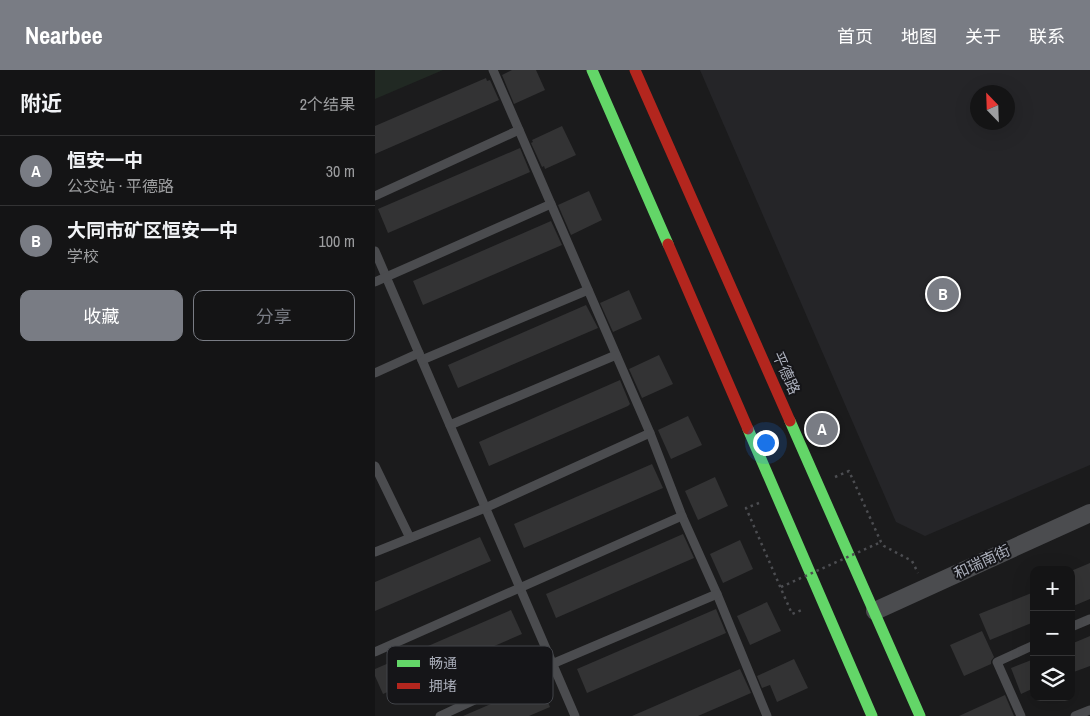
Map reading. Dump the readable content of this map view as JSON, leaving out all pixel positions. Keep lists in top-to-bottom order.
{
  "streets": {
    "main road": ["平德路"],
    "street": ["和瑞南街"]
  },
  "crossings": [
    ["平德路", "和瑞南街"]
  ],
  "legend": ["畅通", "拥堵"],
  "north": "top left",
  "page": {
    "header": "Nearbee",
    "nav": [
      "首页",
      "地图",
      "关于",
      "联系"
    ],
    "heading": ["附近", "2个结果"],
    "list": [
      {
        "mark": "A",
        "name": "恒安一中",
        "note": "公交站 · 平德路",
        "value": "30 m"
      },
      {
        "mark": "B",
        "name": "大同市矿区恒安一中",
        "note": "学校",
        "value": "100 m"
      }
    ],
    "buttons": ["收藏", "分享"],
    "pins": ["B", "A"],
    "map_buttons": ["+", "−"]
  }
}
